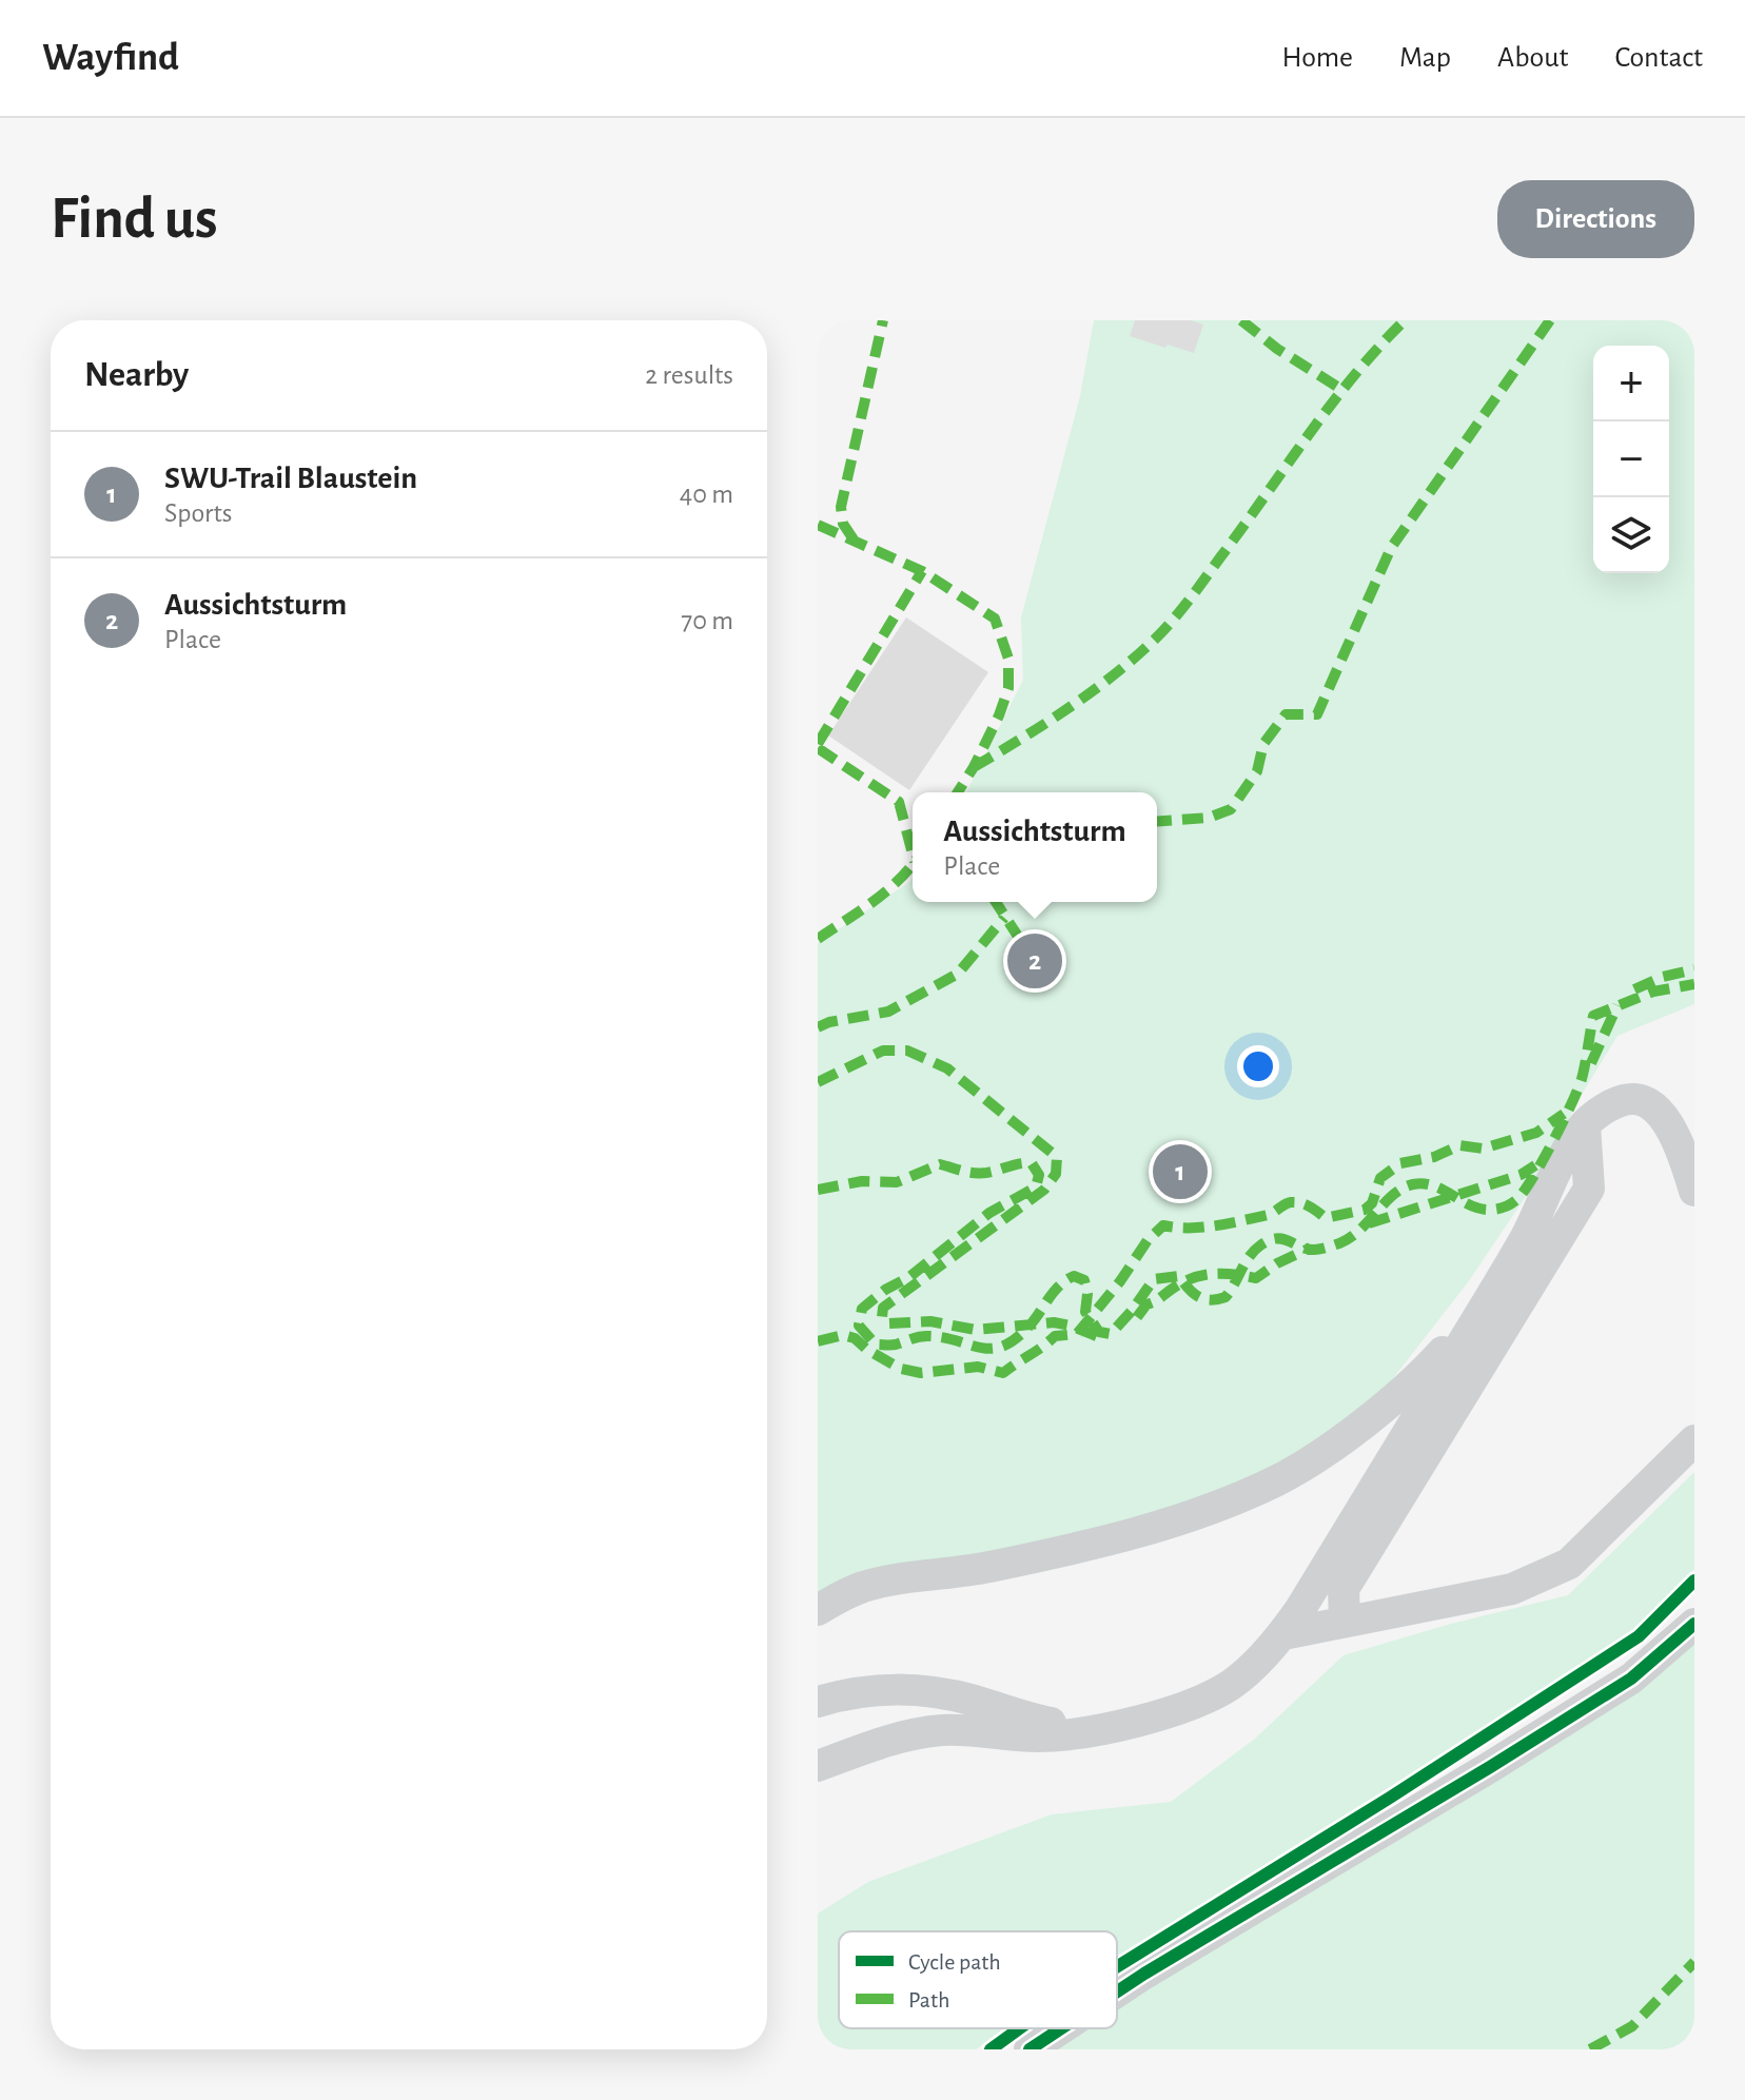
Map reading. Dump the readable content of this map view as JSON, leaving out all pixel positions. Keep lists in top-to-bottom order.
{
  "legend": ["Cycle path", "Path"],
  "page": {
    "header": "Wayfind",
    "nav": [
      "Home",
      "Map",
      "About",
      "Contact"
    ],
    "buttons": "Directions",
    "title": "Find us",
    "heading": ["Nearby", "2 results"],
    "map_buttons": ["+", "−"],
    "list": [
      {
        "mark": "1",
        "name": "SWU-Trail Blaustein",
        "note": "Sports",
        "value": "40 m"
      },
      {
        "mark": "2",
        "name": "Aussichtsturm",
        "note": "Place",
        "value": "70 m"
      }
    ],
    "popup": ["Aussichtsturm", "Place"],
    "pins": ["2", "1"]
  }
}
